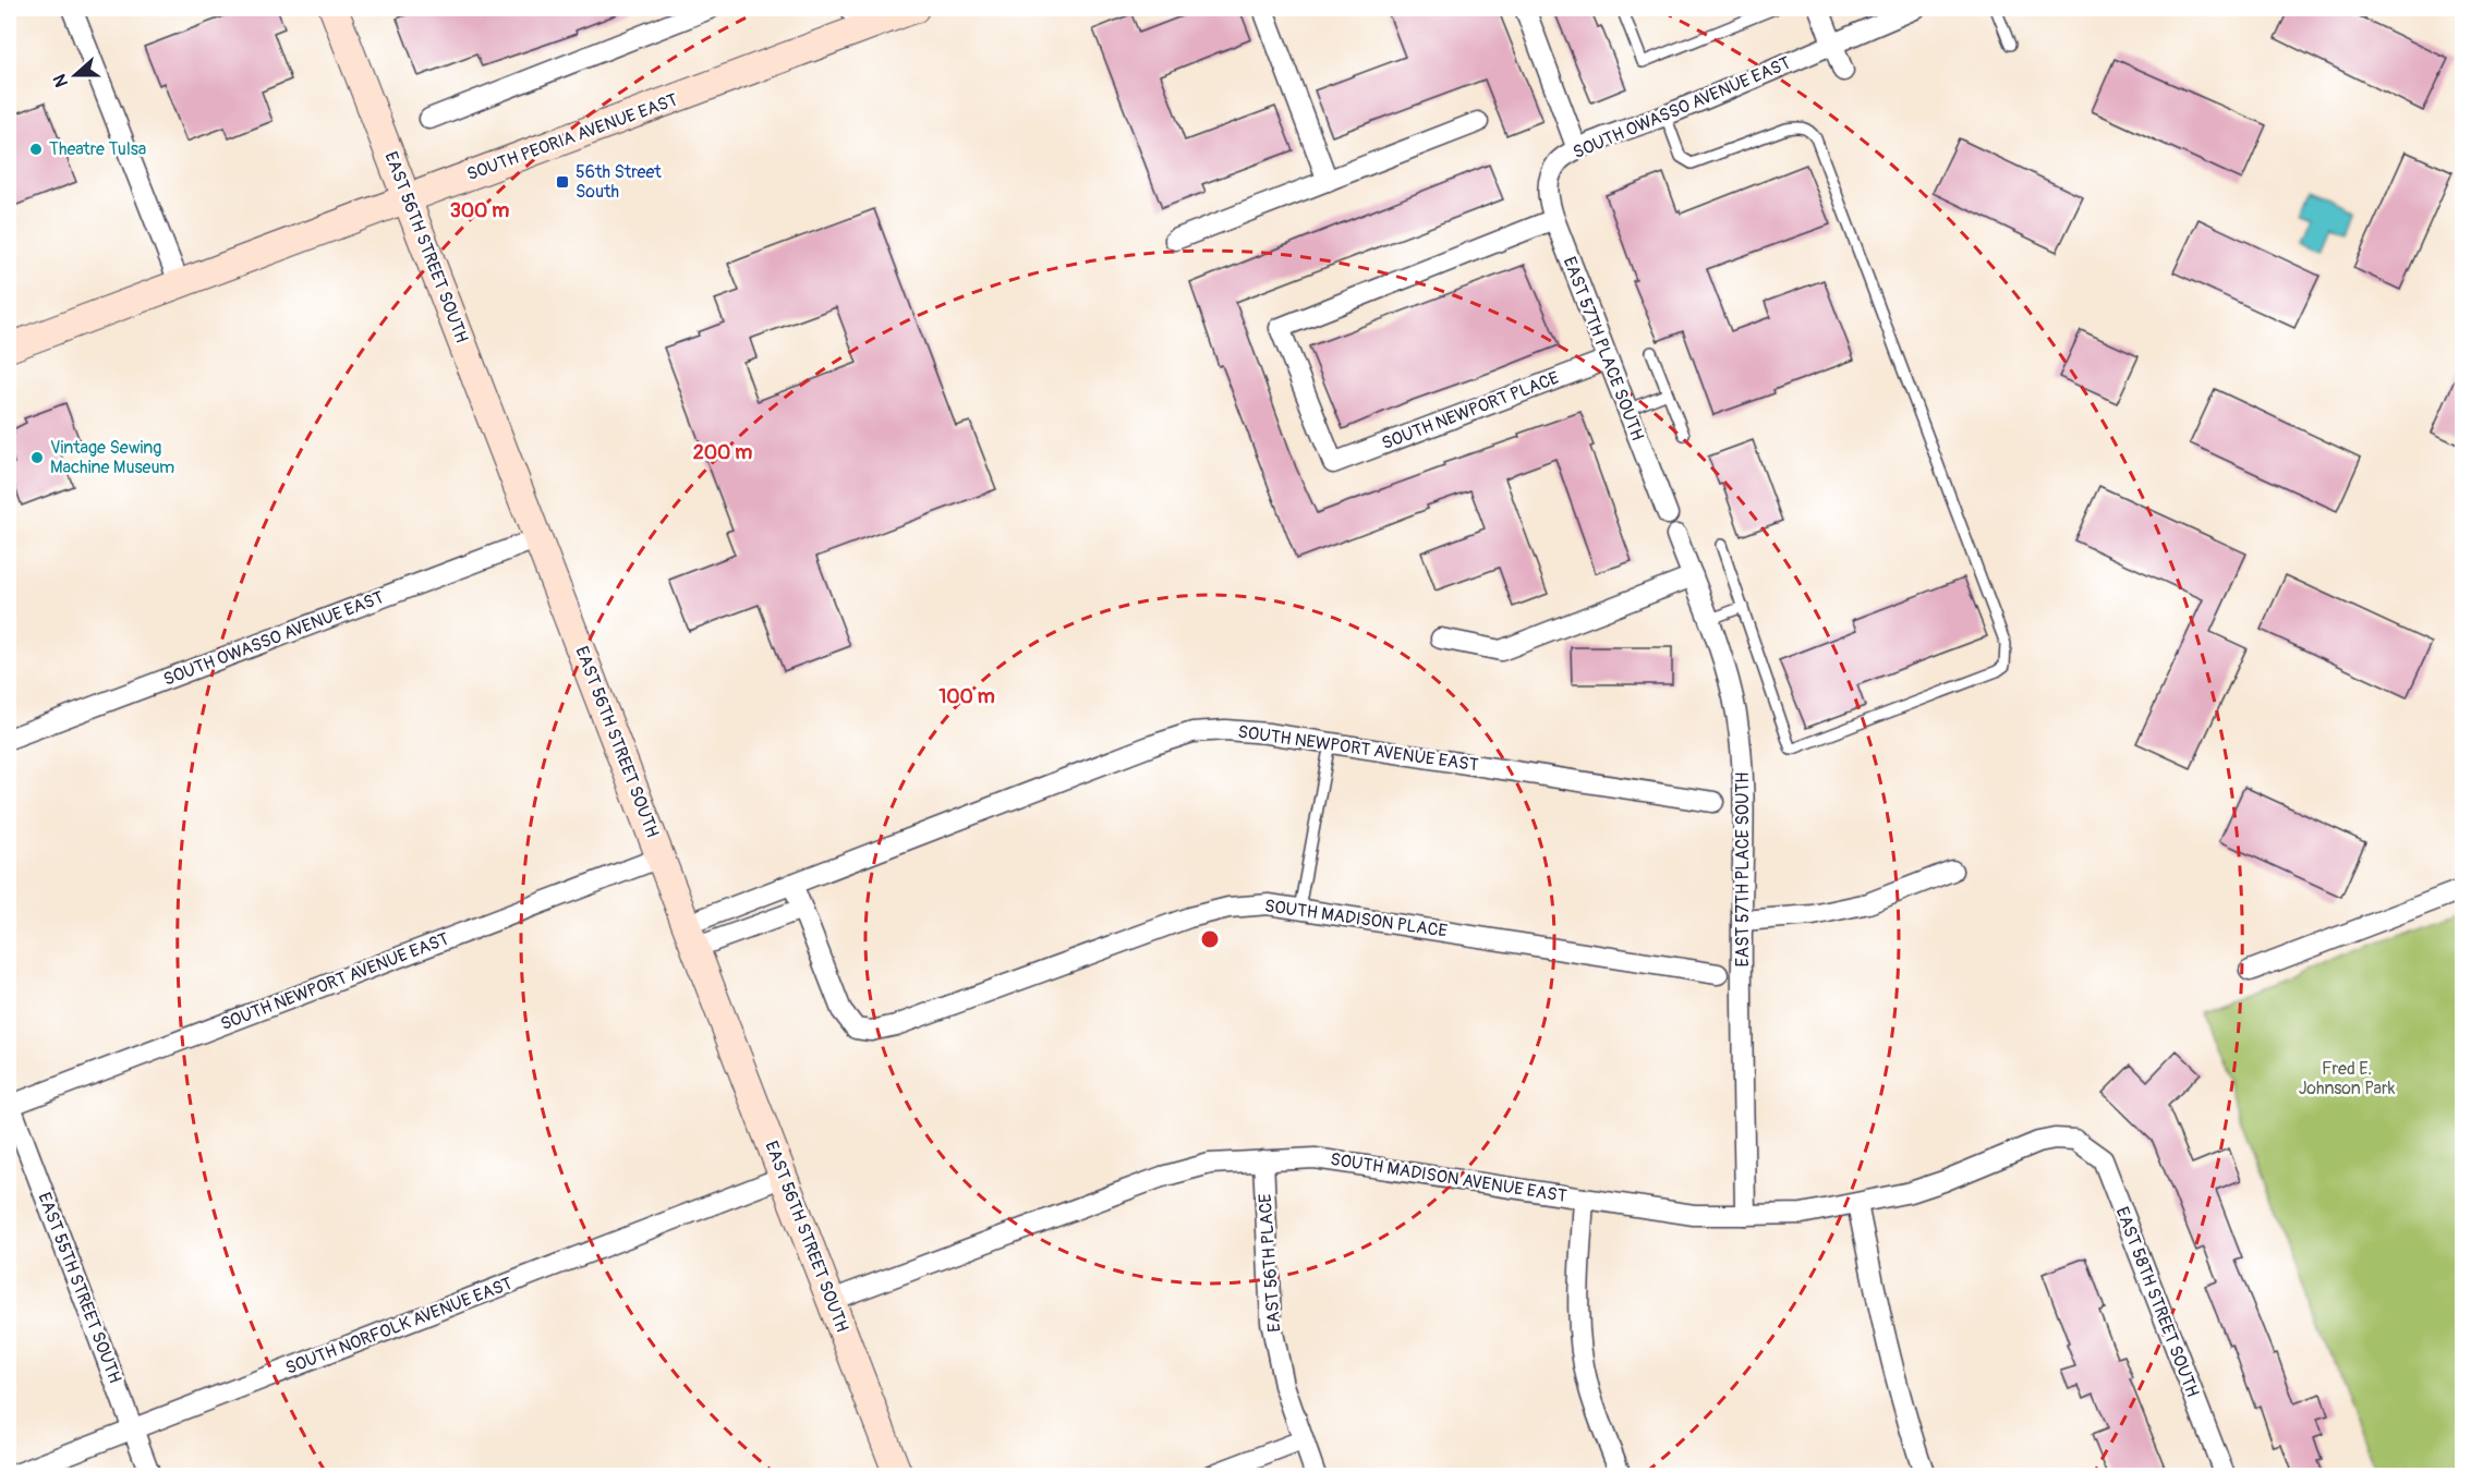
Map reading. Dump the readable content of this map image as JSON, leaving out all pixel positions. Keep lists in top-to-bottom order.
{
  "streets": {
    "street": [
      "SOUTH OWASSO AVENUE EAST",
      "SOUTH PEORIA AVENUE EAST",
      "EAST 56TH STREET SOUTH",
      "EAST 57TH PLACE SOUTH",
      "SOUTH NEWPORT PLACE",
      "SOUTH NEWPORT AVENUE EAST",
      "SOUTH MADISON PLACE",
      "SOUTH MADISON AVENUE EAST",
      "EAST 56TH PLACE",
      "EAST 55TH STREET SOUTH",
      "EAST 58TH STREET SOUTH",
      "SOUTH NORFOLK AVENUE EAST"
    ]
  },
  "crossings": [
    ["SOUTH OWASSO AVENUE EAST", "EAST 56TH STREET SOUTH"],
    ["SOUTH OWASSO AVENUE EAST", "EAST 57TH PLACE SOUTH"],
    ["SOUTH OWASSO AVENUE EAST", "SOUTH NEWPORT PLACE"],
    ["SOUTH PEORIA AVENUE EAST", "EAST 56TH STREET SOUTH"],
    ["EAST 56TH STREET SOUTH", "SOUTH NEWPORT AVENUE EAST"],
    ["EAST 56TH STREET SOUTH", "SOUTH MADISON AVENUE EAST"],
    ["EAST 56TH STREET SOUTH", "SOUTH NORFOLK AVENUE EAST"],
    ["EAST 57TH PLACE SOUTH", "SOUTH NEWPORT PLACE"],
    ["EAST 57TH PLACE SOUTH", "SOUTH MADISON AVENUE EAST"],
    ["SOUTH NEWPORT AVENUE EAST", "EAST 55TH STREET SOUTH"],
    ["SOUTH MADISON AVENUE EAST", "EAST 56TH PLACE"],
    ["SOUTH MADISON AVENUE EAST", "EAST 58TH STREET SOUTH"],
    ["EAST 55TH STREET SOUTH", "SOUTH NORFOLK AVENUE EAST"]
  ],
  "parks": ["Fred E. Johnson Park"],
  "places": {
    "other": ["Theatre Tulsa", "Vintage Sewing Machine Museum"],
    "transit": ["56th Street South"]
  },
  "north": "left",
  "rings": ["300 m", "200 m", "100 m"]
}
